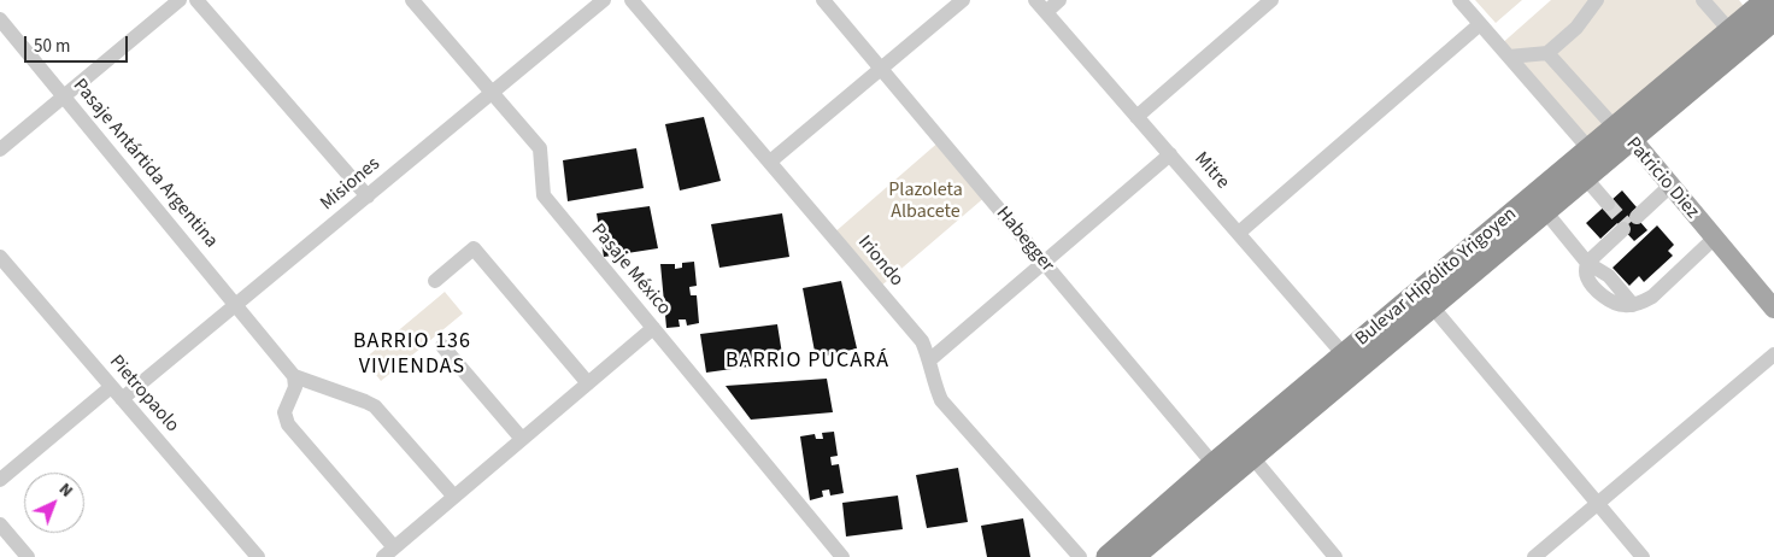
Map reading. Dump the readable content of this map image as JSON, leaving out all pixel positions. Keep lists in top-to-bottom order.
{
  "streets": {
    "highway": ["Bulevar Hipólito Yrigoyen"],
    "main road": ["Patricio Diez"],
    "street": [
      "Pasaje Antártida Argentina",
      "Mitre",
      "Misiones",
      "Habegger",
      "Iriondo",
      "Pasaje México",
      "Pietropaolo"
    ]
  },
  "crossings": [
    ["Pasaje Antártida Argentina", "Misiones"],
    ["Mitre", "Bulevar Hipólito Yrigoyen"],
    ["Patricio Diez", "Bulevar Hipólito Yrigoyen"],
    ["Misiones", "Pasaje México"],
    ["Misiones", "Pietropaolo"],
    ["Habegger", "Bulevar Hipólito Yrigoyen"]
  ],
  "districts": ["BARRIO 136 VIVIENDAS", "BARRIO PUCARÁ"],
  "parks": ["Plazoleta Albacete"],
  "scale_bar": "50 m",
  "north": "top right"
}
